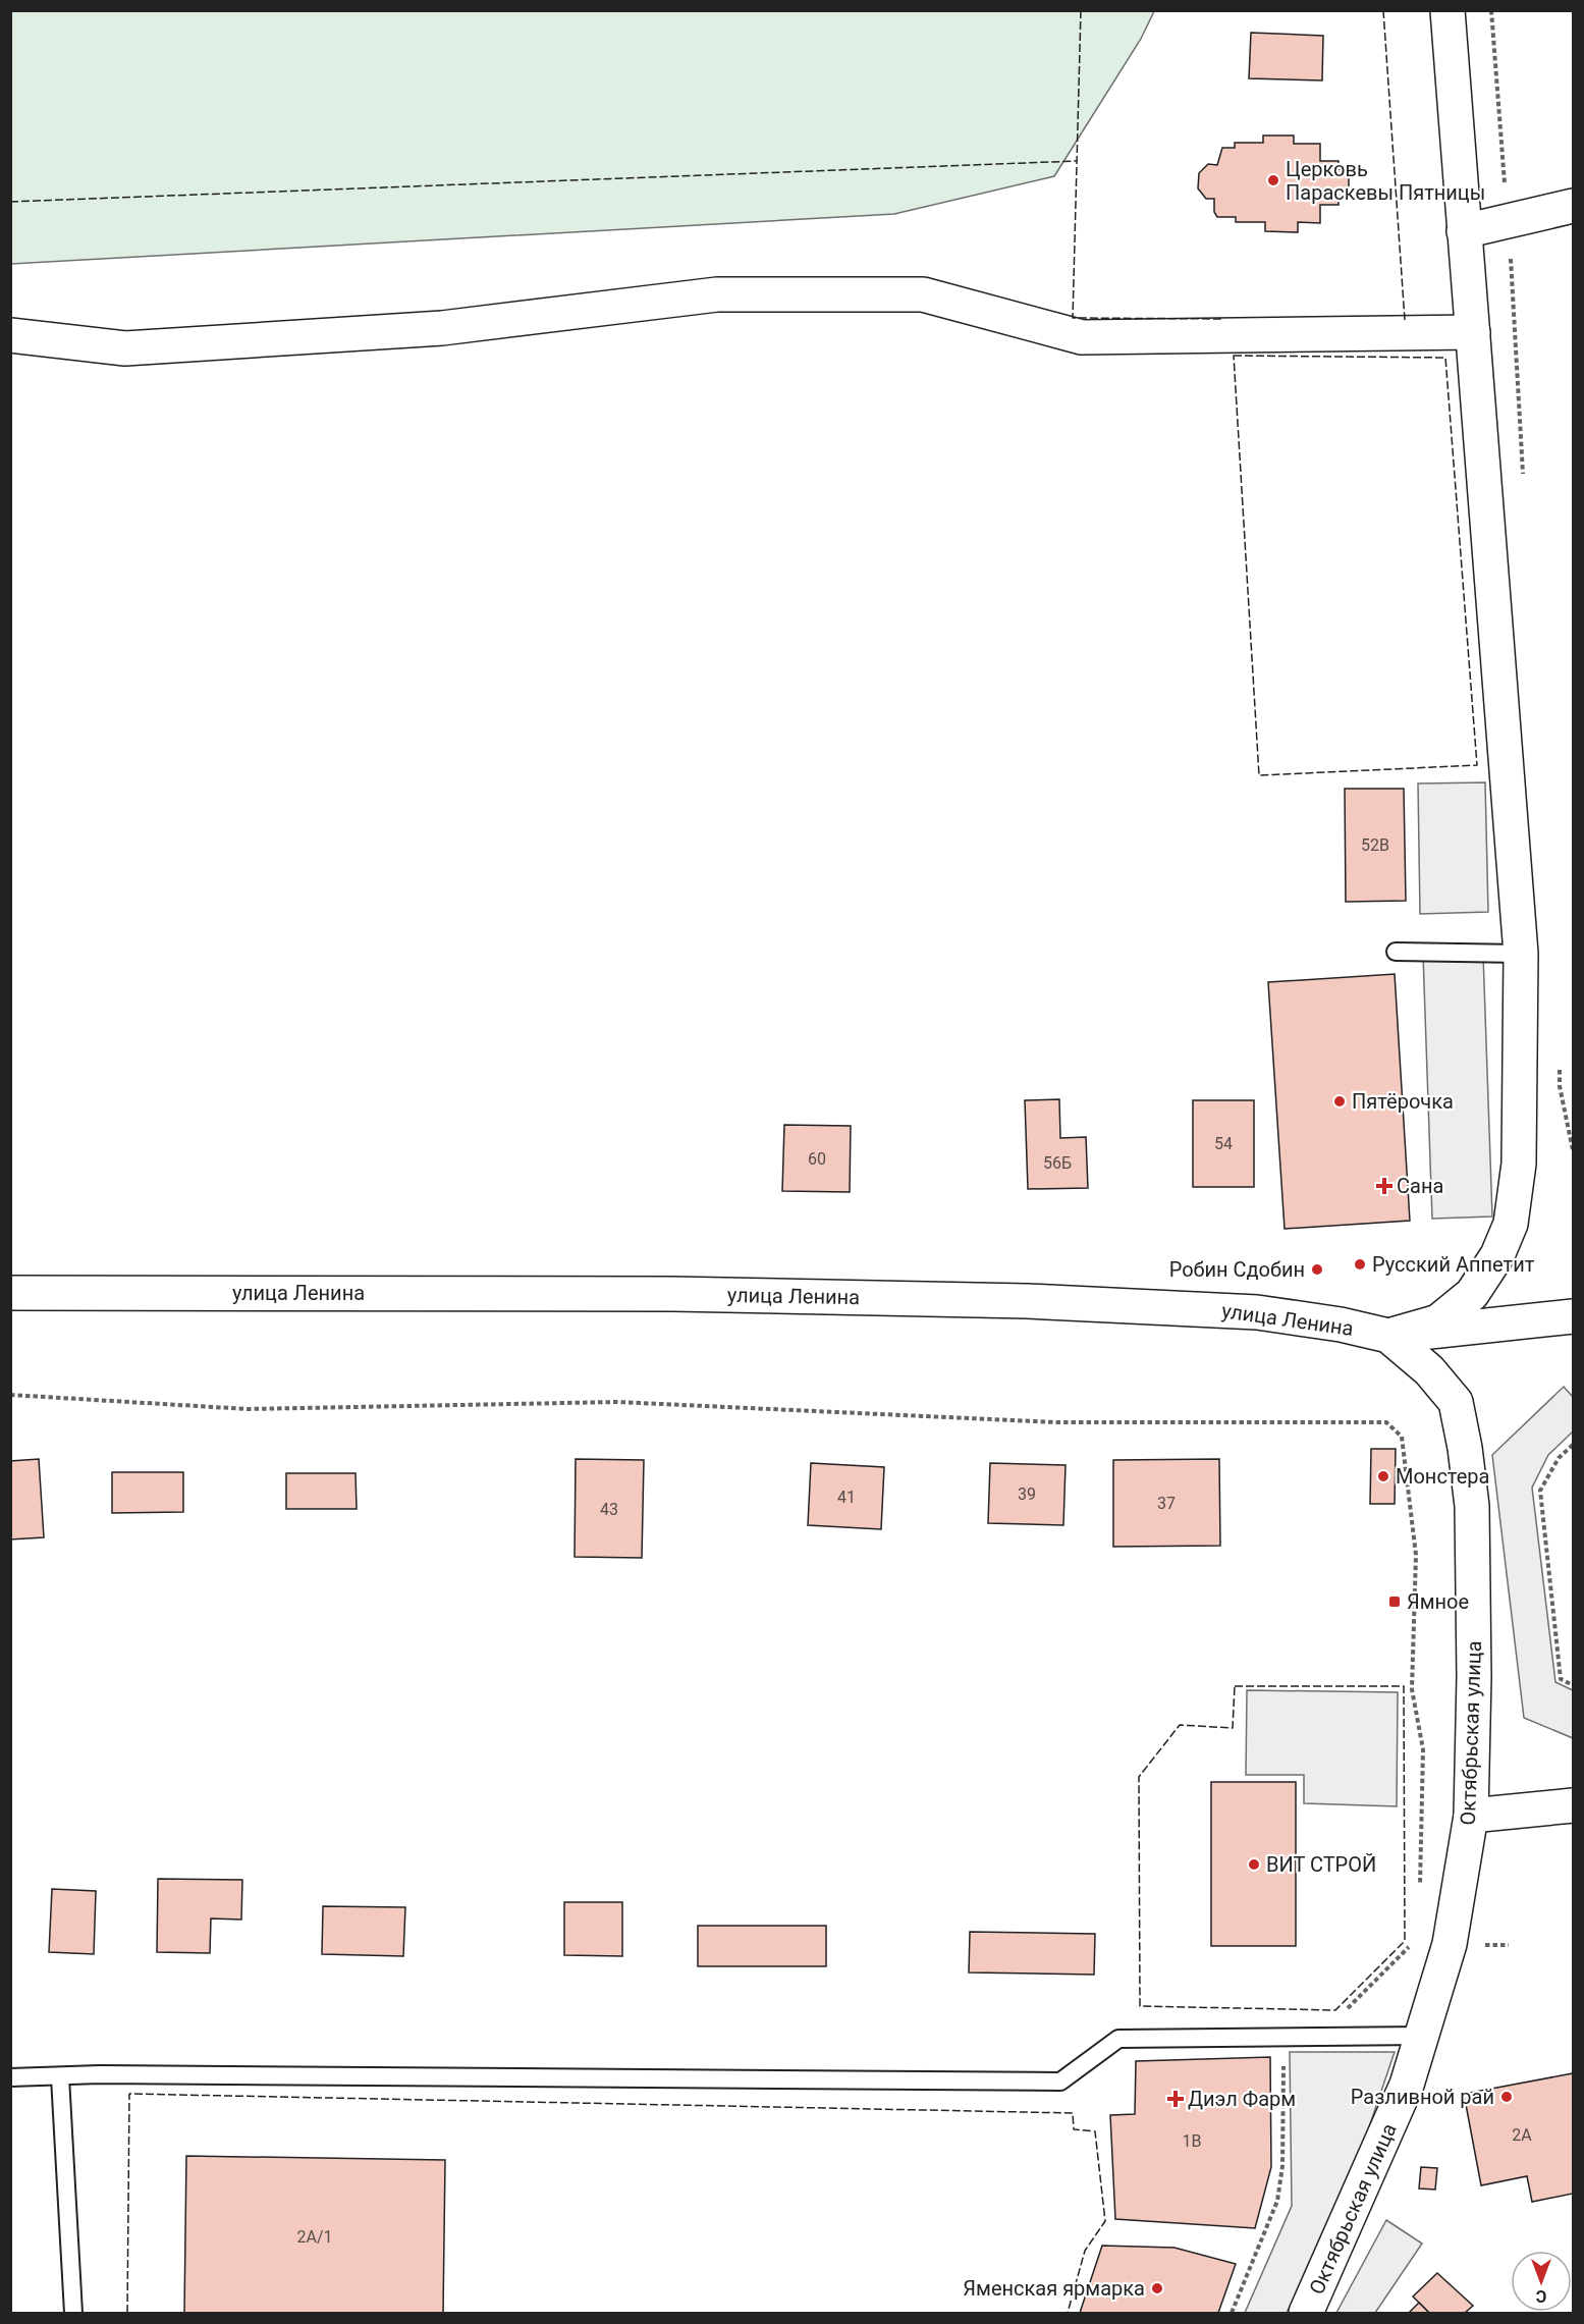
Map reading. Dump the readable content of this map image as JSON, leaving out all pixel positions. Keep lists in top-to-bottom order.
{
  "streets": {
    "street": ["улица Ленина", "Октябрьская улица"]
  },
  "crossings": [
    ["улица Ленина", "Октябрьская улица"]
  ],
  "places": {
    "other": [
      "Церковь Параскевы Пятницы",
      "Пятёрочка",
      "Русский Аппетит",
      "Робин Сдобин",
      "Монстера",
      "ВИТ СТРОЙ",
      "Разливной рай",
      "Яменская ярмарка"
    ],
    "health": ["Сана", "Диэл Фарм"],
    "transit": ["Ямное"]
  },
  "house_numbers": [
    "52В",
    "54",
    "60",
    "56Б",
    "39",
    "41",
    "37",
    "43",
    "2А",
    "1В",
    "2А/1"
  ],
  "north": "bottom"
}
